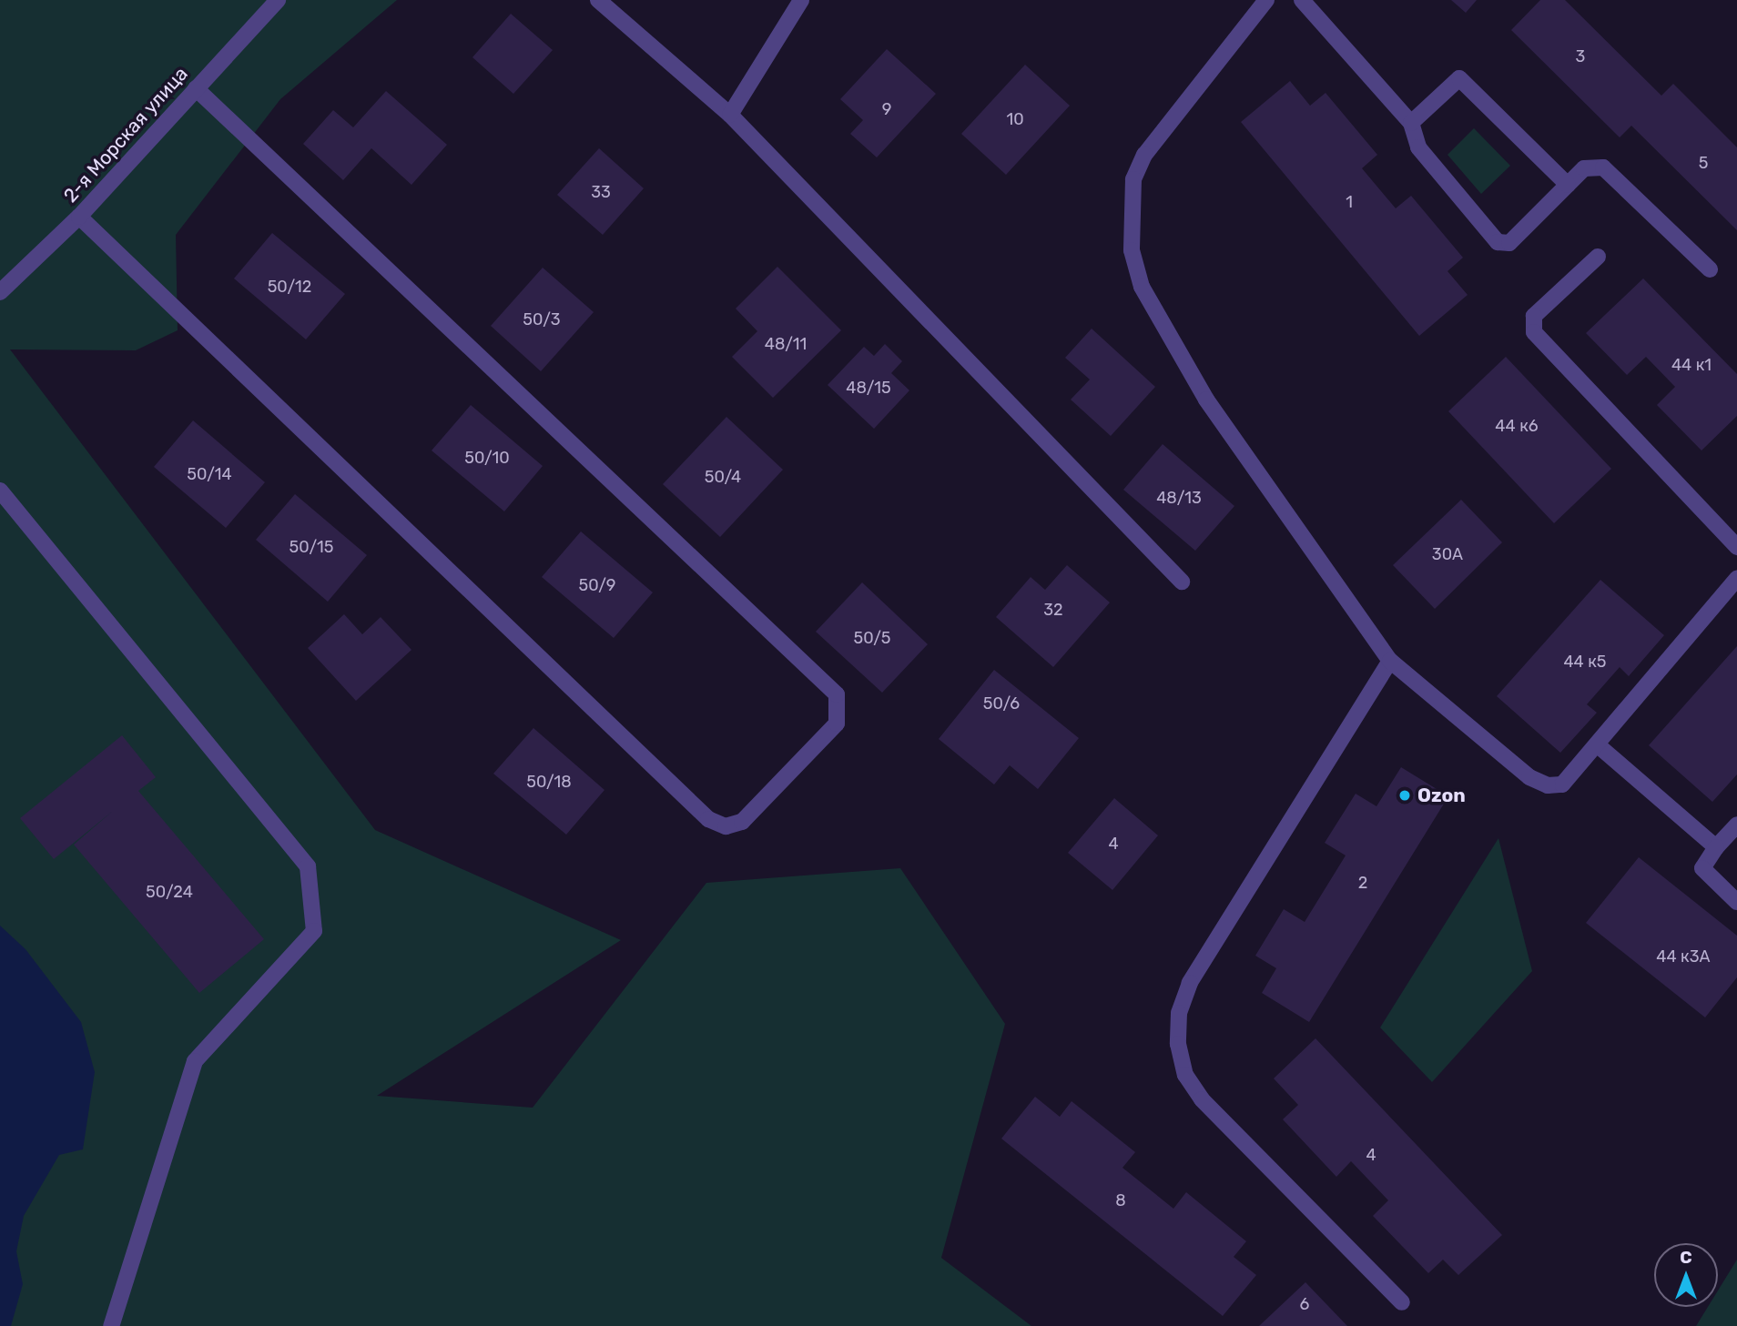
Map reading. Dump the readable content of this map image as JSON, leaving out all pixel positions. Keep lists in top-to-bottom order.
{
  "streets": {
    "street": ["2-я Морская улица"]
  },
  "places": ["Ozon"],
  "house_numbers": [
    "3",
    "9",
    "10",
    "5",
    "33",
    "1",
    "50/12",
    "50/3",
    "48/11",
    "44 к1",
    "48/15",
    "44 к6",
    "50/10",
    "50/14",
    "50/4",
    "48/13",
    "50/15",
    "30А",
    "50/9",
    "32",
    "50/5",
    "44 к5",
    "50/6",
    "50/18",
    "4",
    "2",
    "50/24",
    "44 к3А",
    "4",
    "8",
    "6"
  ],
  "north": "top"
}
